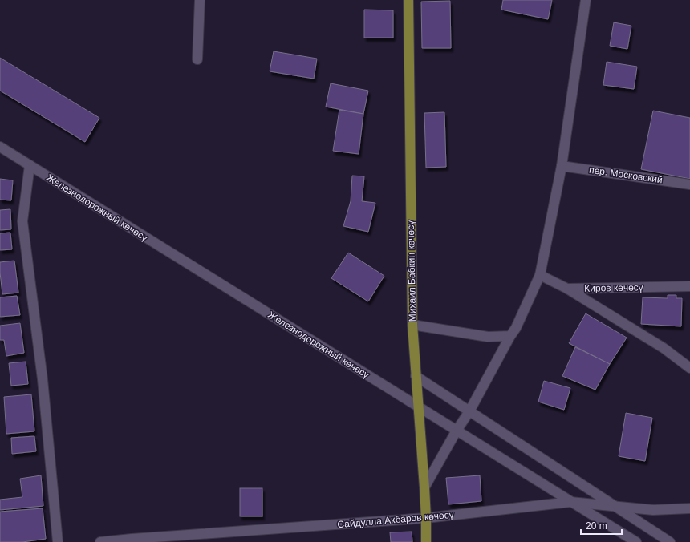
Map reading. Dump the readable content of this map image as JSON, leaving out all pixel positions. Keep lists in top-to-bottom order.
{
  "streets": {
    "main road": ["Михаил Бабкин көчөсү"],
    "street": [
      "пер. Московский",
      "Железнодорожный көчөсү",
      "Киров көчөсү",
      "Сайдулла Акбаров көчөсү"
    ]
  },
  "crossings": [
    ["Железнодорожный көчөсү", "Михаил Бабкин көчөсү"],
    ["Железнодорожный көчөсү", "Сайдулла Акбаров көчөсү"],
    ["Михаил Бабкин көчөсү", "Сайдулла Акбаров көчөсү"]
  ],
  "scale_bar": "20 m"
}
